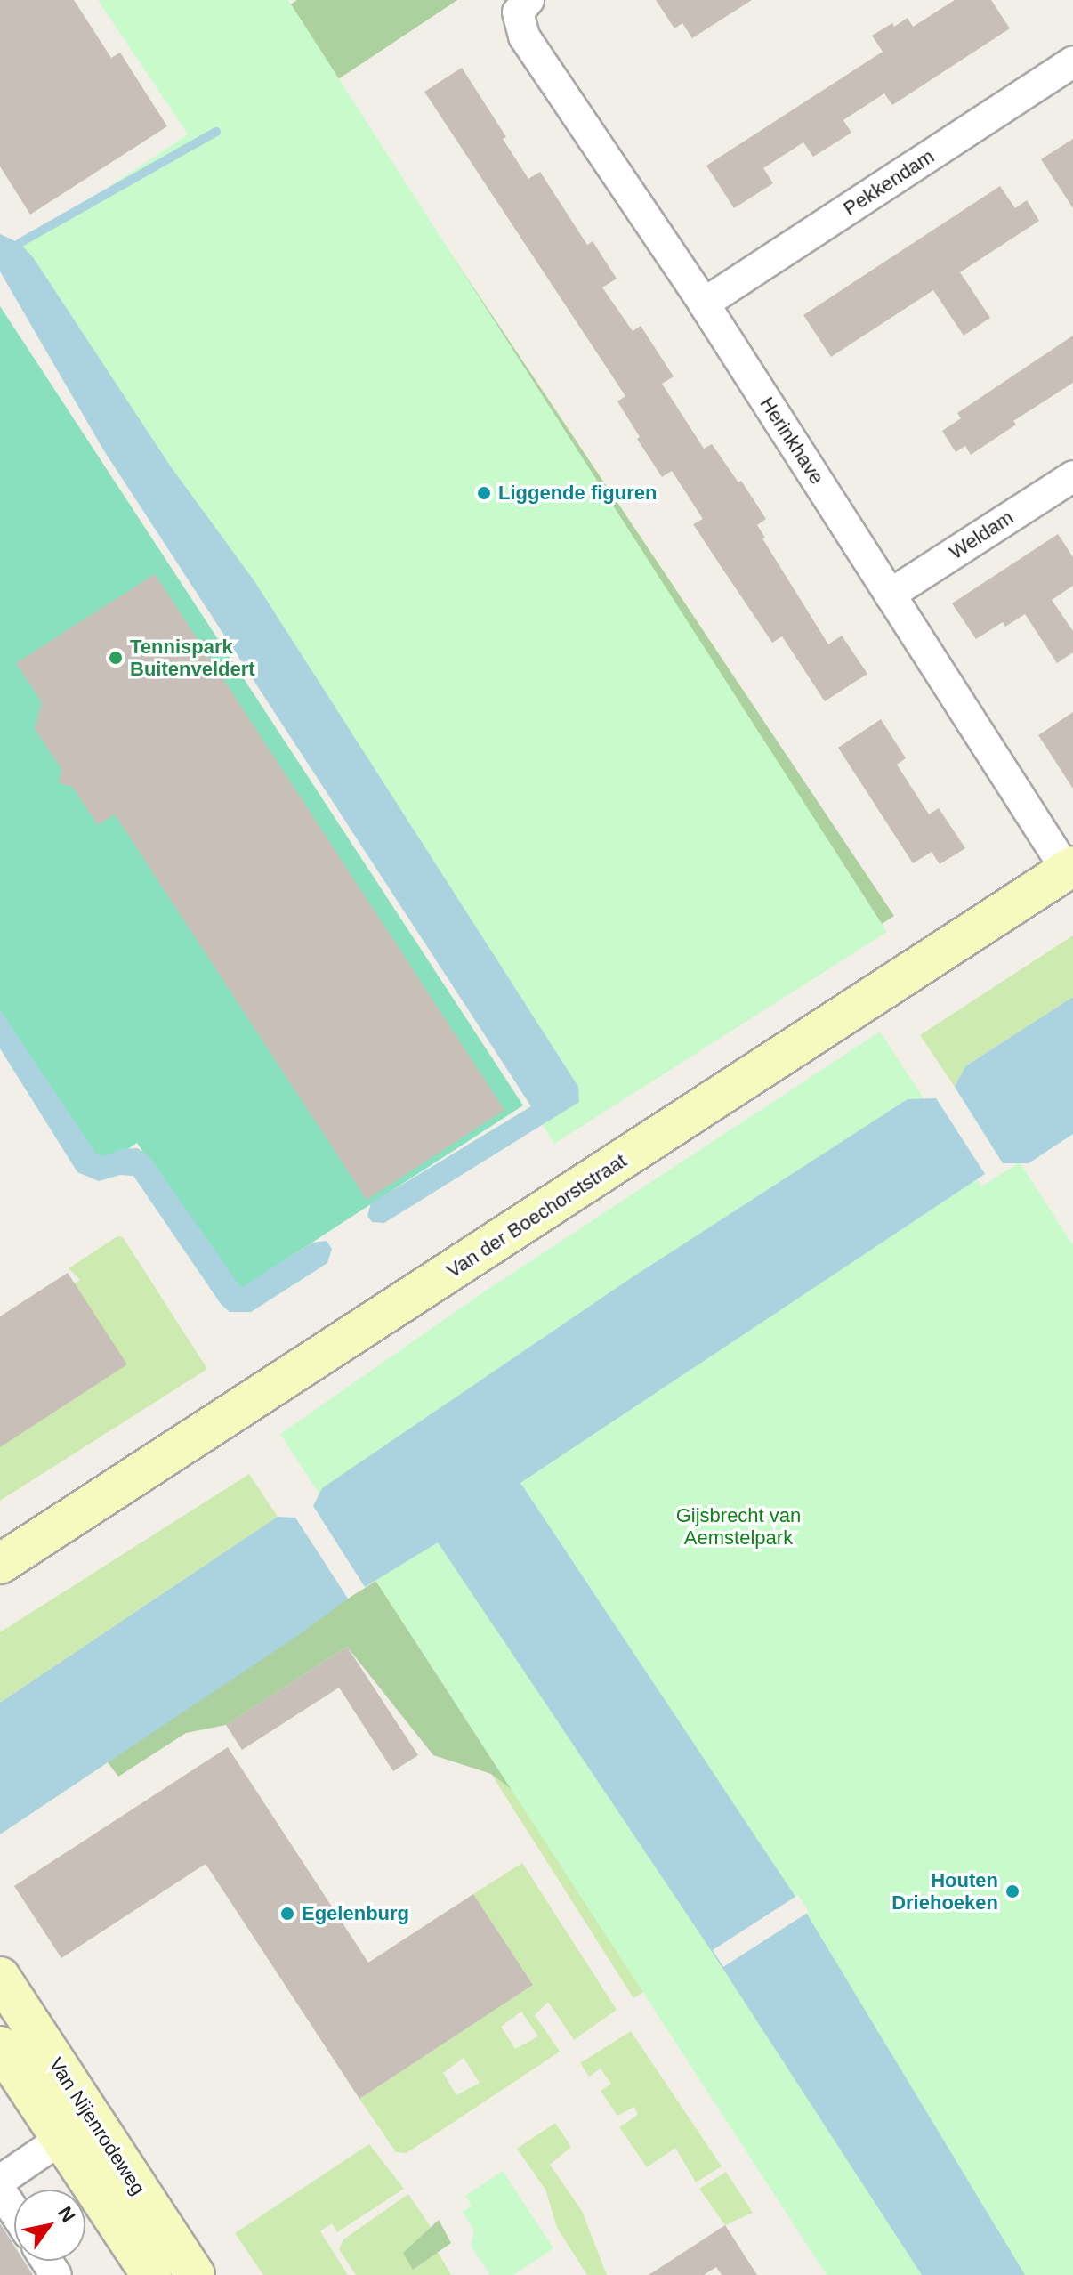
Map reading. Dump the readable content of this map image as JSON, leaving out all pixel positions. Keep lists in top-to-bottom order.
{
  "streets": {
    "street": [
      "Pekkendam",
      "Herinkhave",
      "Weldam",
      "Van der Boechorststraat",
      "Van Nijenrodeweg"
    ]
  },
  "crossings": [
    ["Pekkendam", "Herinkhave"],
    ["Herinkhave", "Weldam"],
    ["Herinkhave", "Van der Boechorststraat"]
  ],
  "parks": ["Gijsbrecht van Aemstelpark"],
  "places": [
    "Liggende figuren",
    "Tennispark Buitenveldert",
    "Houten Driehoeken",
    "Egelenburg"
  ],
  "north": "top right"
}
